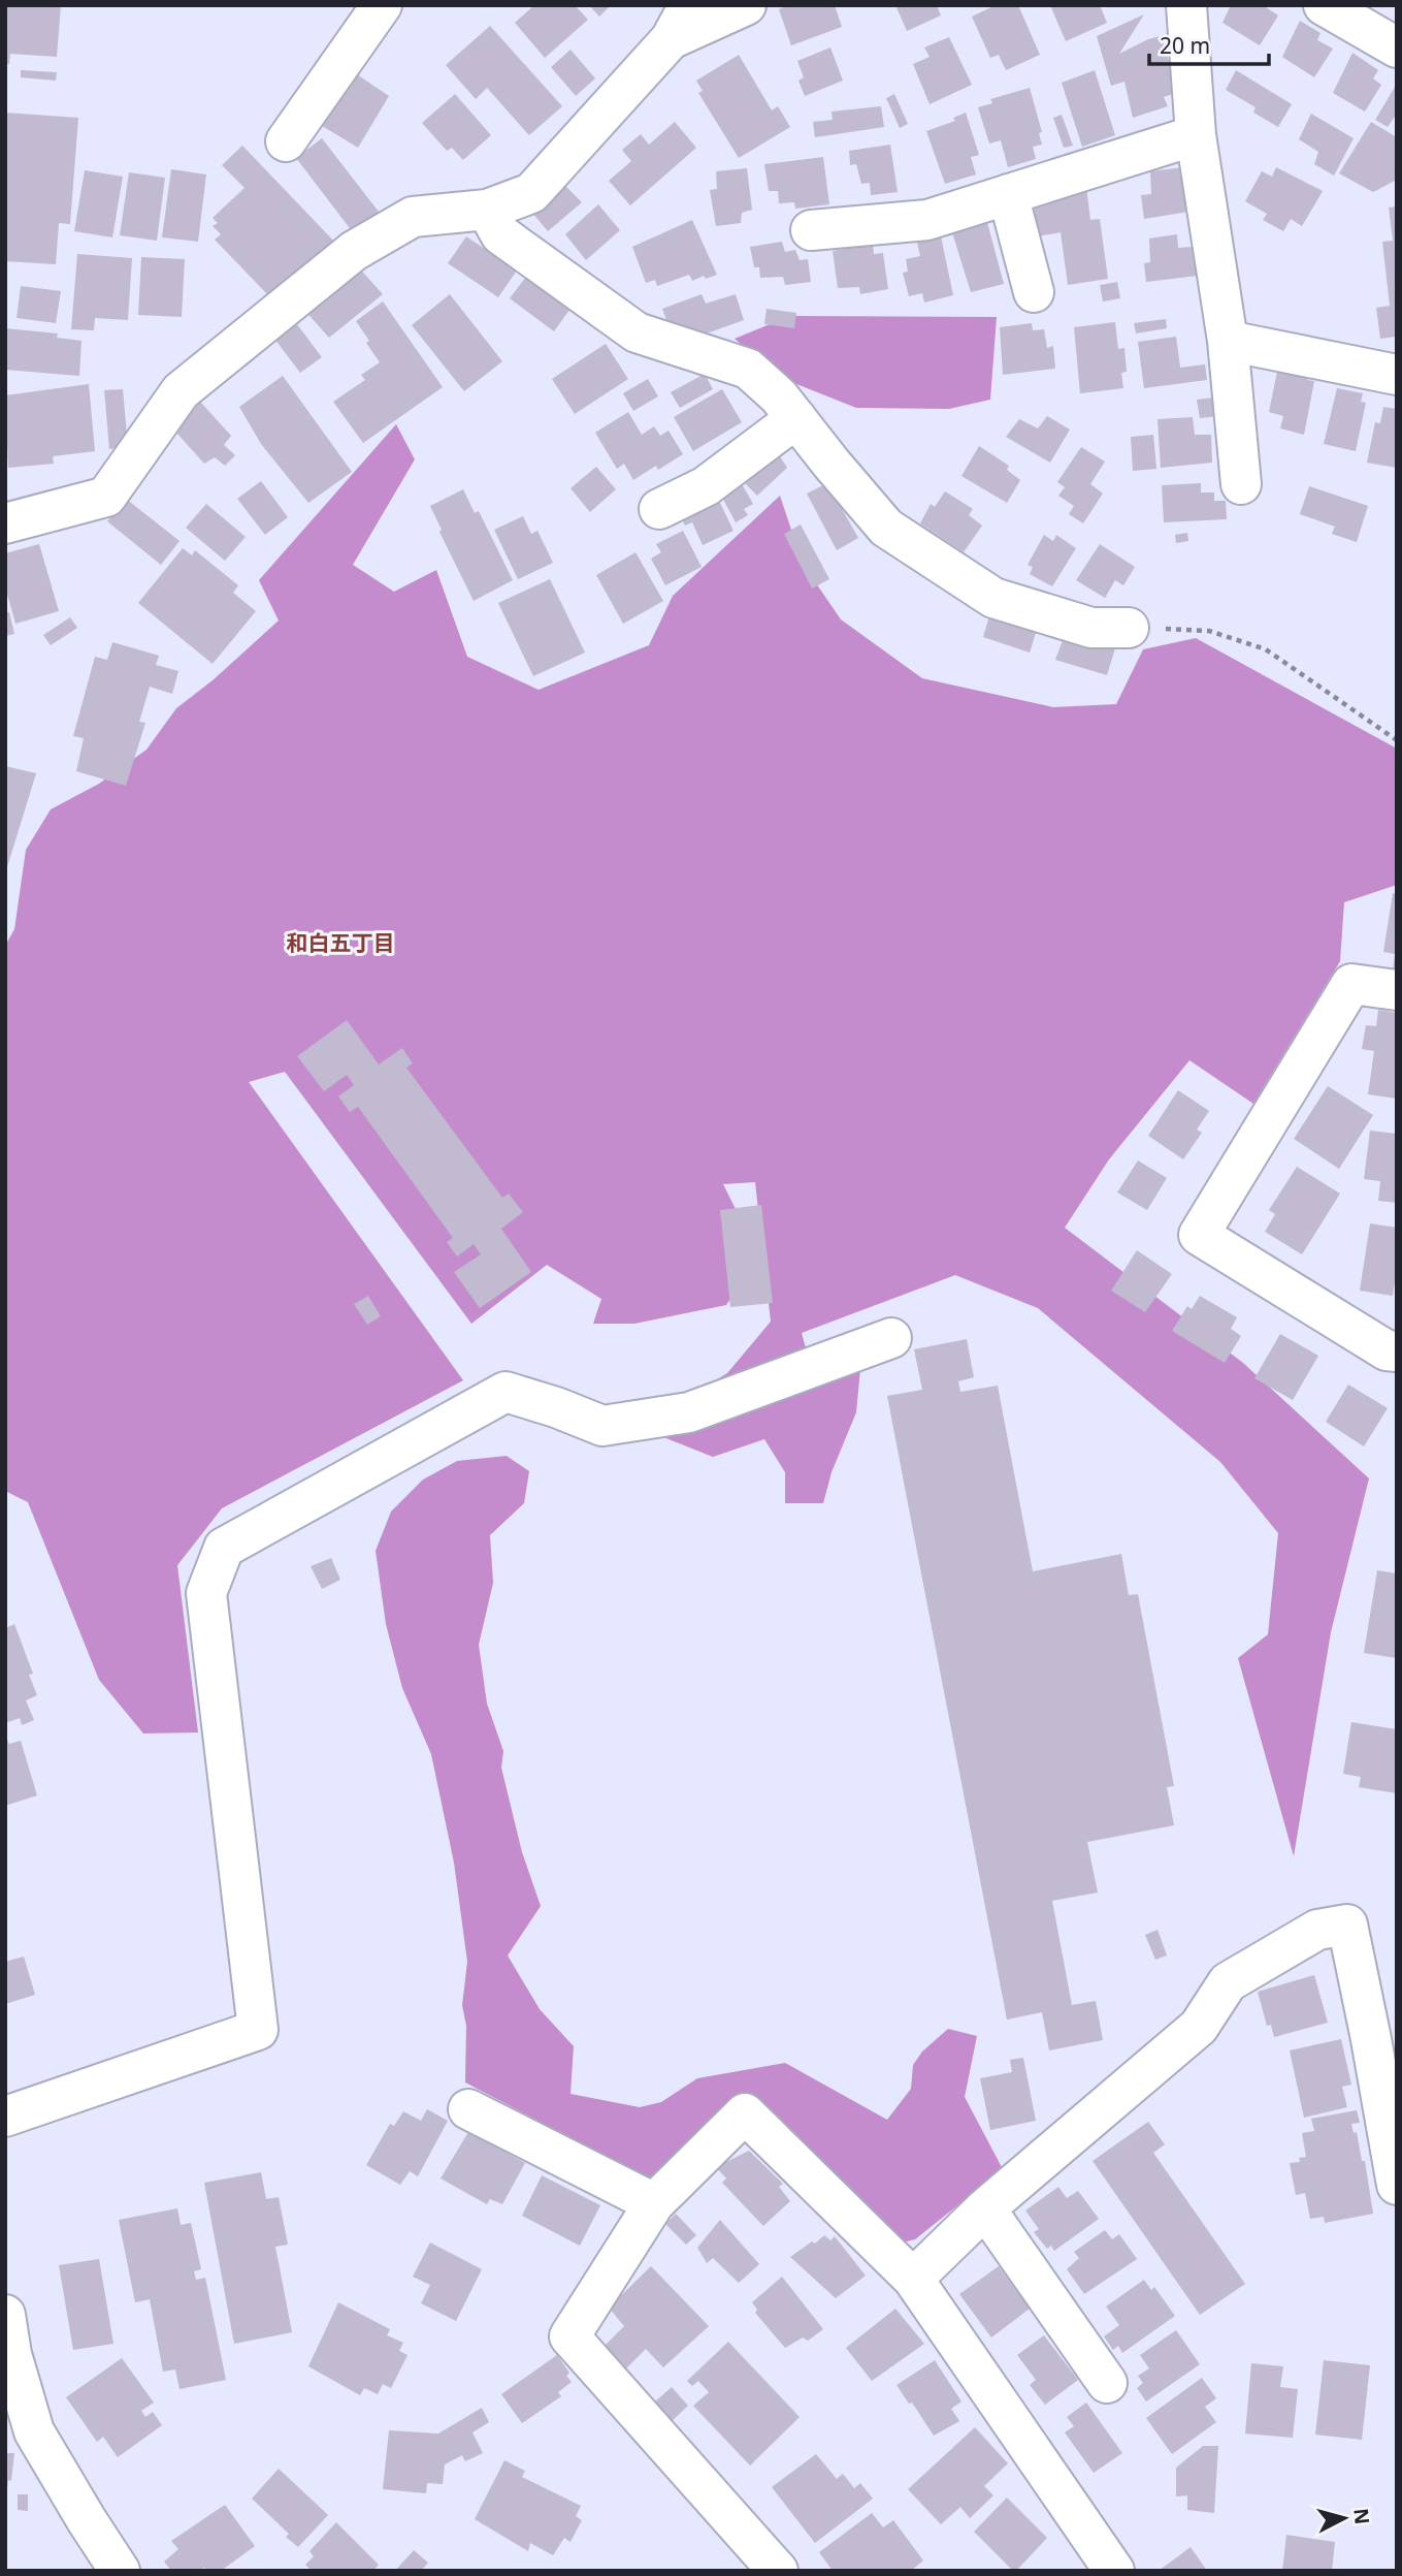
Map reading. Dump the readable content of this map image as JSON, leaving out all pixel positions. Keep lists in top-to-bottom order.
{
  "districts": ["和白五丁目"],
  "scale_bar": "20 m",
  "north": "right"
}
